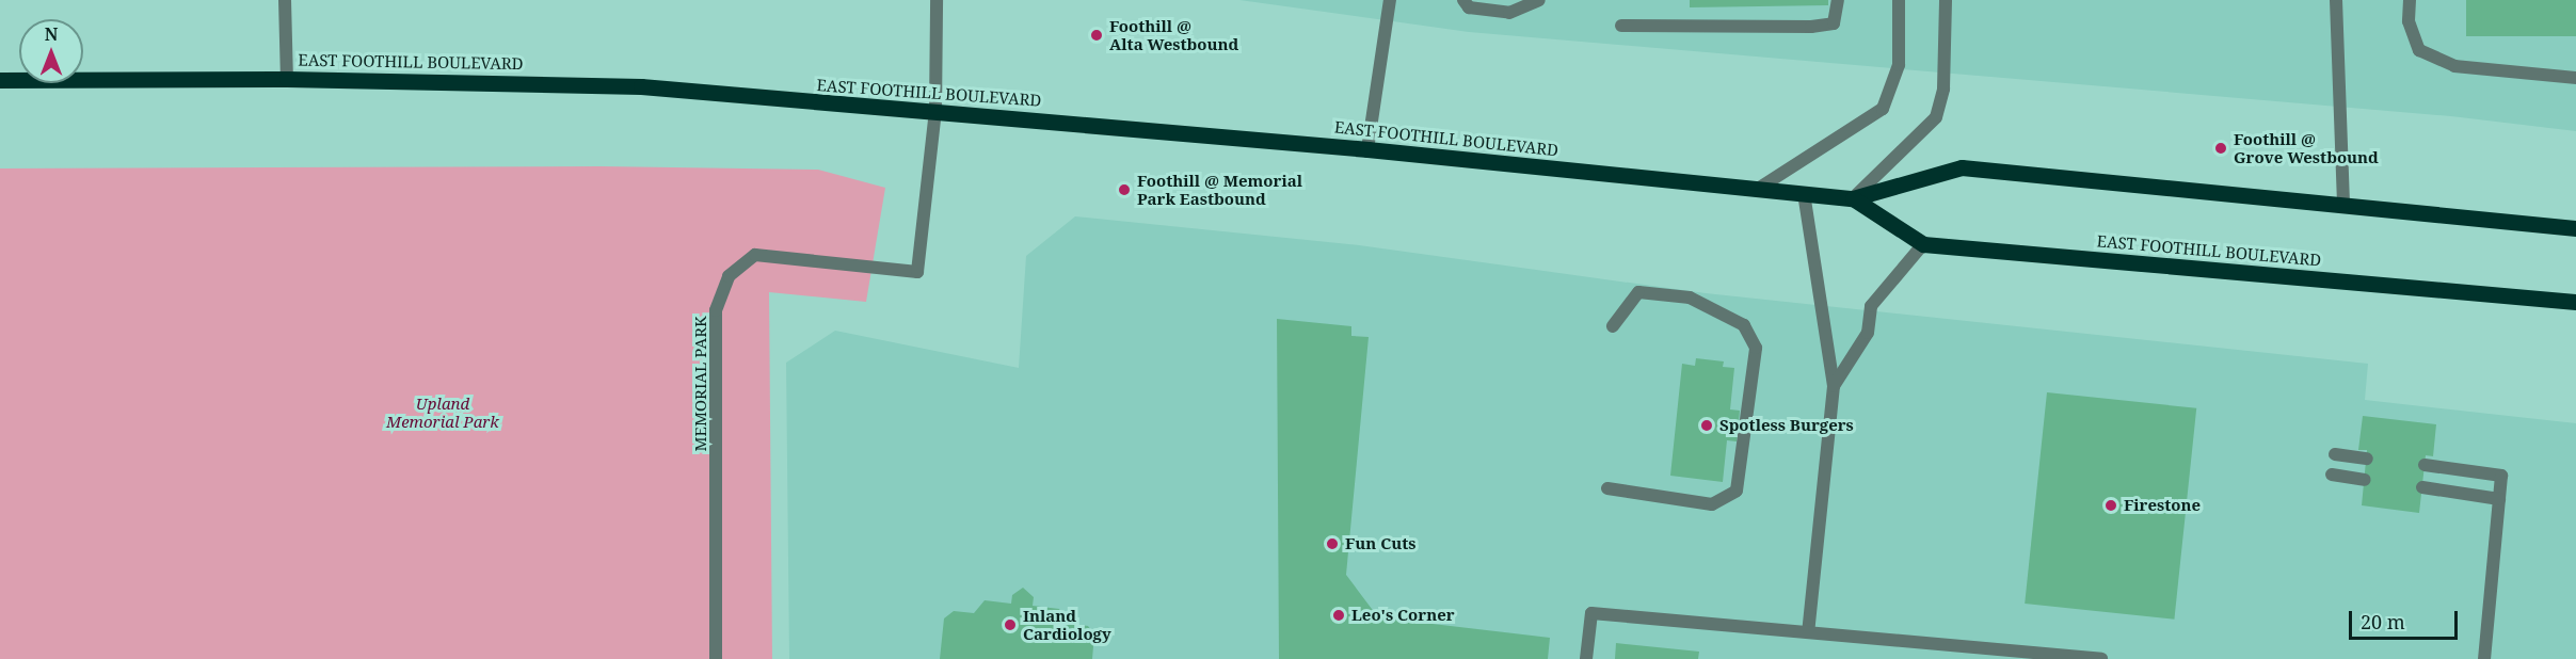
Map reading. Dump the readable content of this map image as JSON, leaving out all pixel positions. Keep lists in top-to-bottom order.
{
  "streets": {
    "main road": ["EAST FOOTHILL BOULEVARD"],
    "street": ["MEMORIAL PARK"]
  },
  "crossings": [
    ["EAST FOOTHILL BOULEVARD", "MEMORIAL PARK"]
  ],
  "parks": ["Upland Memorial Park"],
  "places": [
    "Foothill @ Alta Westbound",
    "Foothill @ Grove Westbound",
    "Foothill @ Memorial Park Eastbound",
    "Spotless Burgers",
    "Firestone",
    "Fun Cuts",
    "Leo's Corner",
    "Inland Cardiology"
  ],
  "scale_bar": "20 m",
  "north": "top"
}
